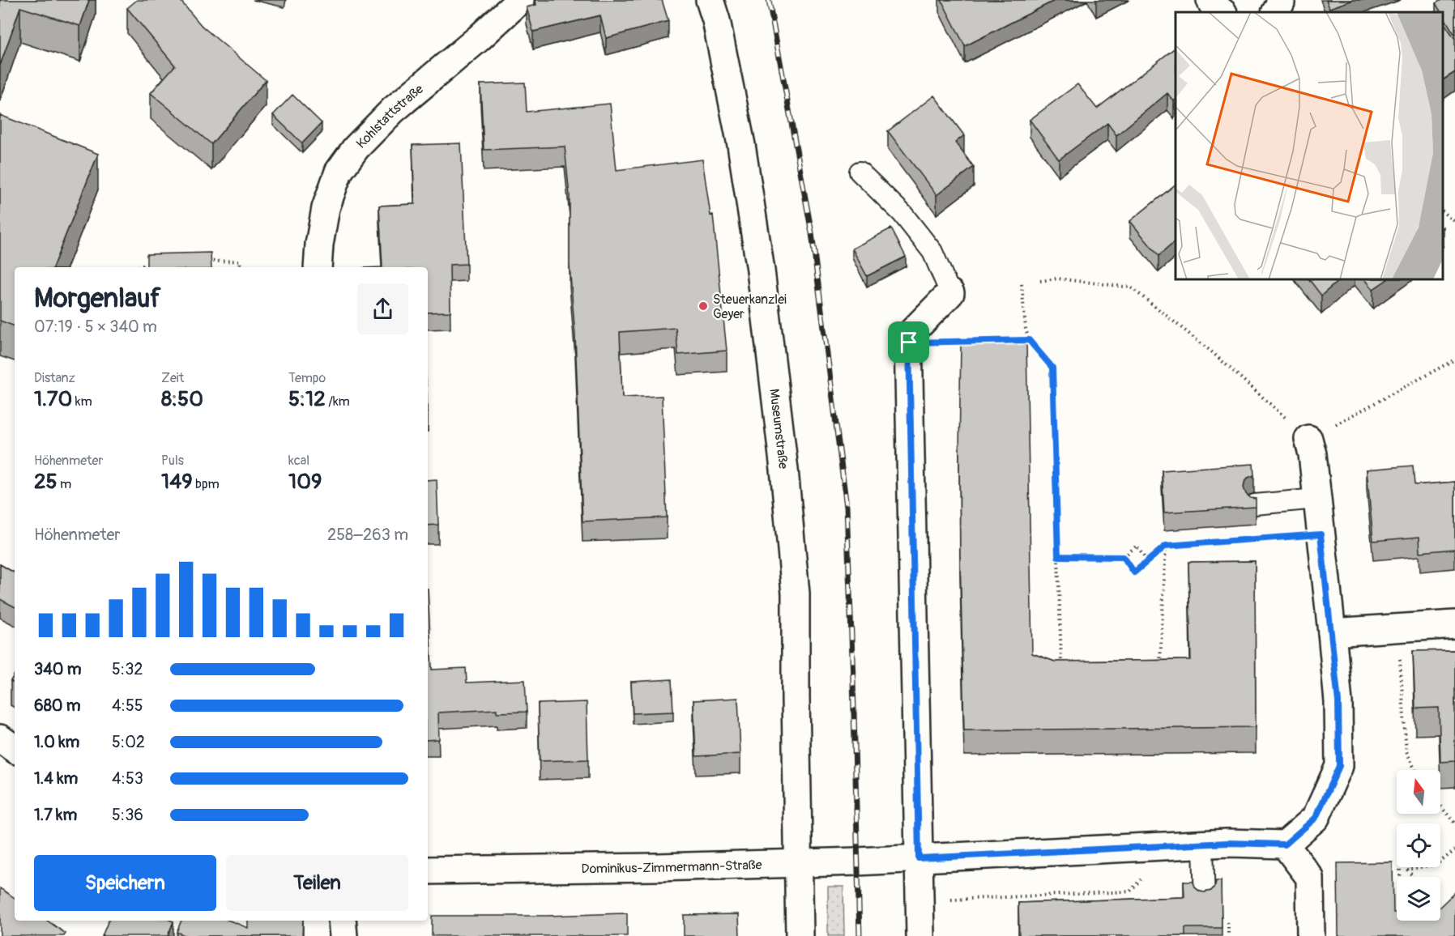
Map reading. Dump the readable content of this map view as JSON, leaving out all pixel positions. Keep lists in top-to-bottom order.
{
  "streets": {
    "street": ["Kohlstattstraße", "Museumstraße", "Dominikus-Zimmermann-Straße"]
  },
  "crossings": [
    ["Museumstraße", "Dominikus-Zimmermann-Straße"]
  ],
  "places": ["Steuerkanzlei Geyer"],
  "north": "top",
  "page": {
    "heading": ["Morgenlauf", "07:19 · 5 × 340 m"],
    "stats": [
      ["Distanz", "1.70 km"],
      ["Zeit", "8:50"],
      ["Tempo", "5:12 /km"],
      ["Höhenmeter", "25 m"],
      ["Puls", "149 bpm"],
      ["kcal", "109"]
    ],
    "chart": ["Höhenmeter", "258–263 m"],
    "list": [
      {
        "name": "340 m",
        "note": "5:32"
      },
      {
        "name": "680 m",
        "note": "4:55"
      },
      {
        "name": "1.0 km",
        "note": "5:02"
      },
      {
        "name": "1.4 km",
        "note": "4:53"
      },
      {
        "name": "1.7 km",
        "note": "5:36"
      }
    ],
    "buttons": ["Speichern", "Teilen"]
  }
}
